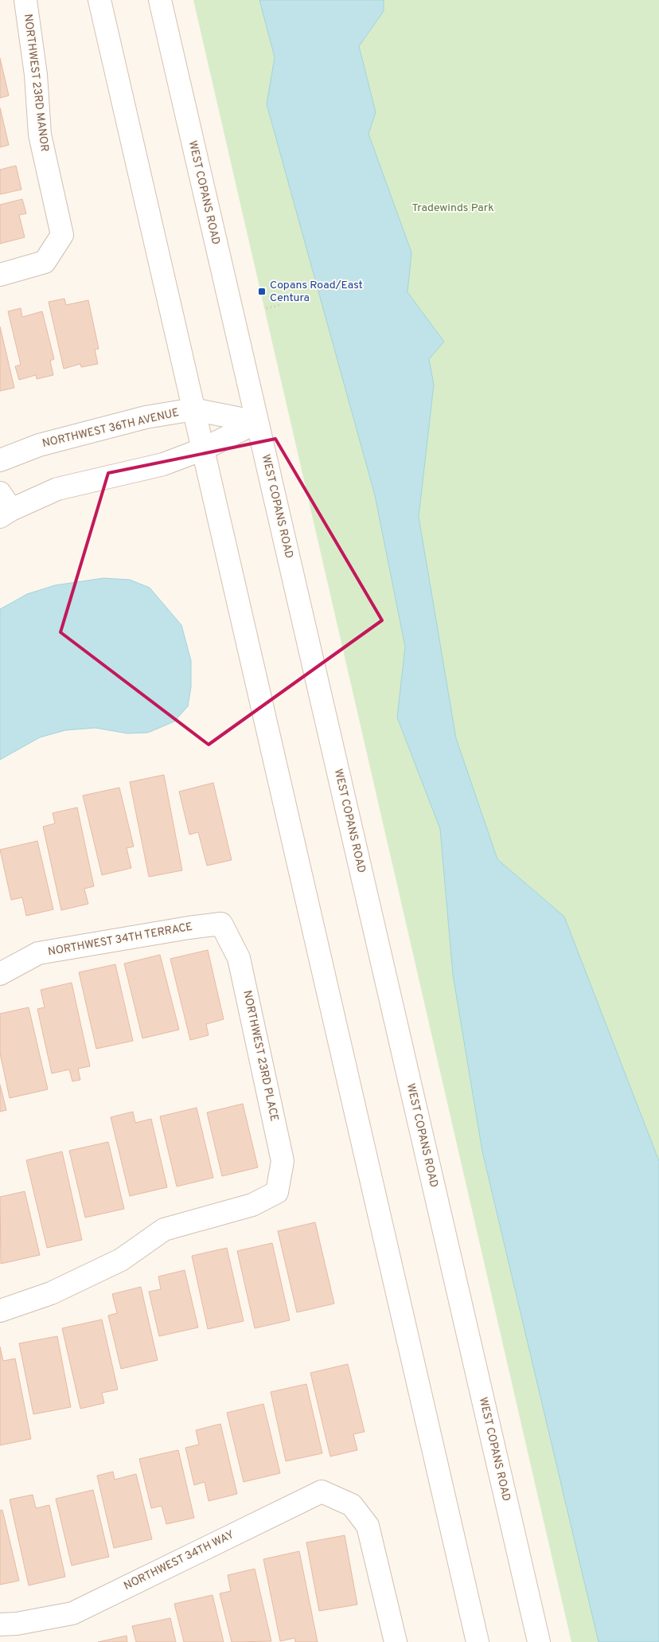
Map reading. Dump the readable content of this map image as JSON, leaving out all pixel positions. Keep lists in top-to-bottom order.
{
  "streets": {
    "main road": [
      "NORTHWEST 23RD MANOR",
      "WEST COPANS ROAD",
      "NORTHWEST 36TH AVENUE",
      "NORTHWEST 34TH TERRACE",
      "NORTHWEST 23RD PLACE",
      "NORTHWEST 34TH WAY"
    ]
  },
  "crossings": [
    ["WEST COPANS ROAD", "NORTHWEST 36TH AVENUE"],
    ["NORTHWEST 34TH TERRACE", "NORTHWEST 23RD PLACE"]
  ],
  "parks": ["Tradewinds Park"],
  "places": {
    "transit": ["Copans Road/East Centura"]
  }
}
